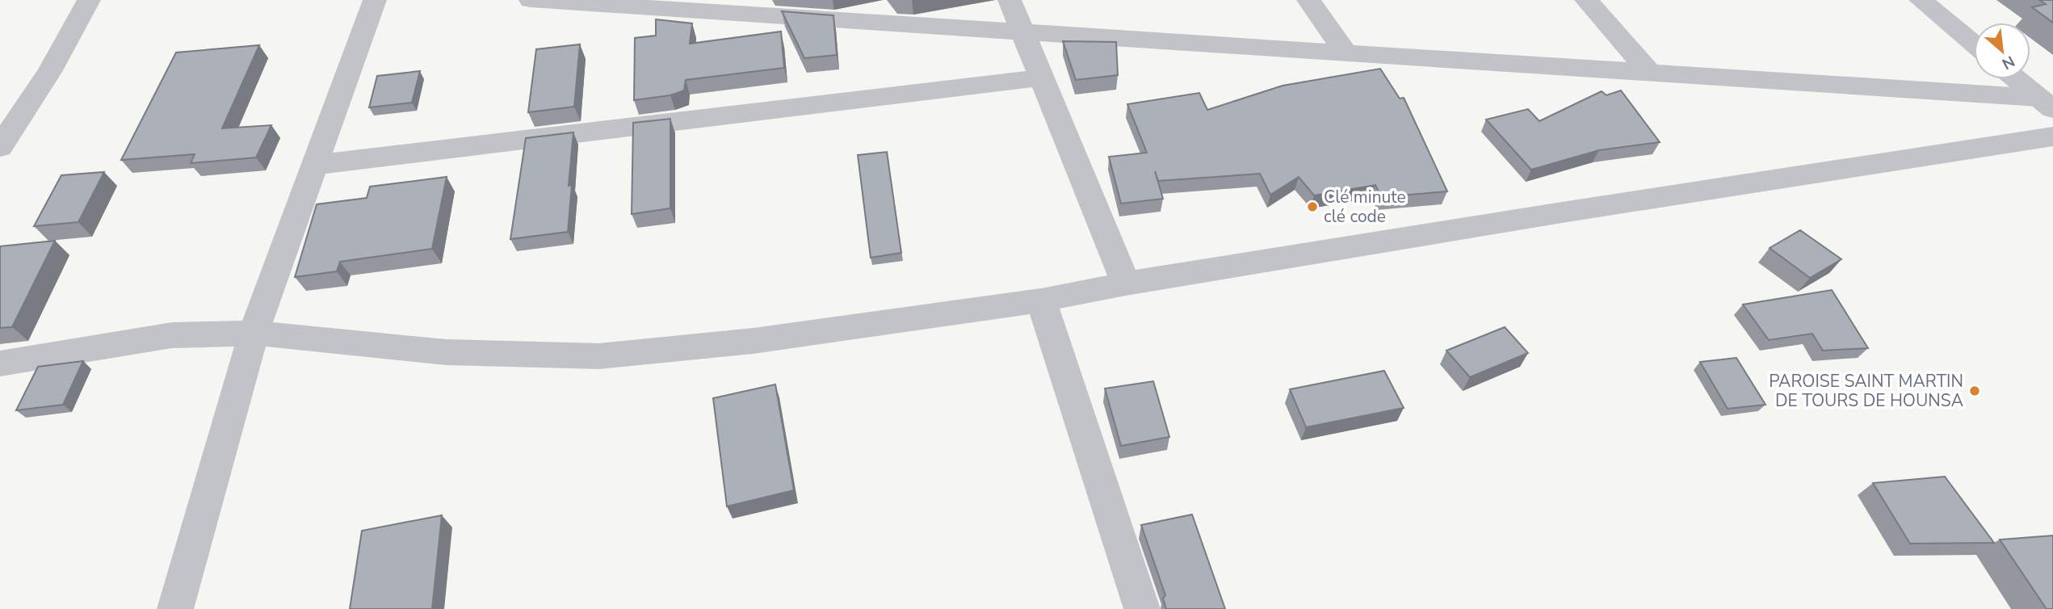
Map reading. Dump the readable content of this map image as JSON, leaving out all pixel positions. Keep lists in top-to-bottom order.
{
  "places": ["Clé minute clé code", "PAROISE SAINT MARTIN DE TOURS DE HOUNSA"],
  "north": "bottom right"
}
